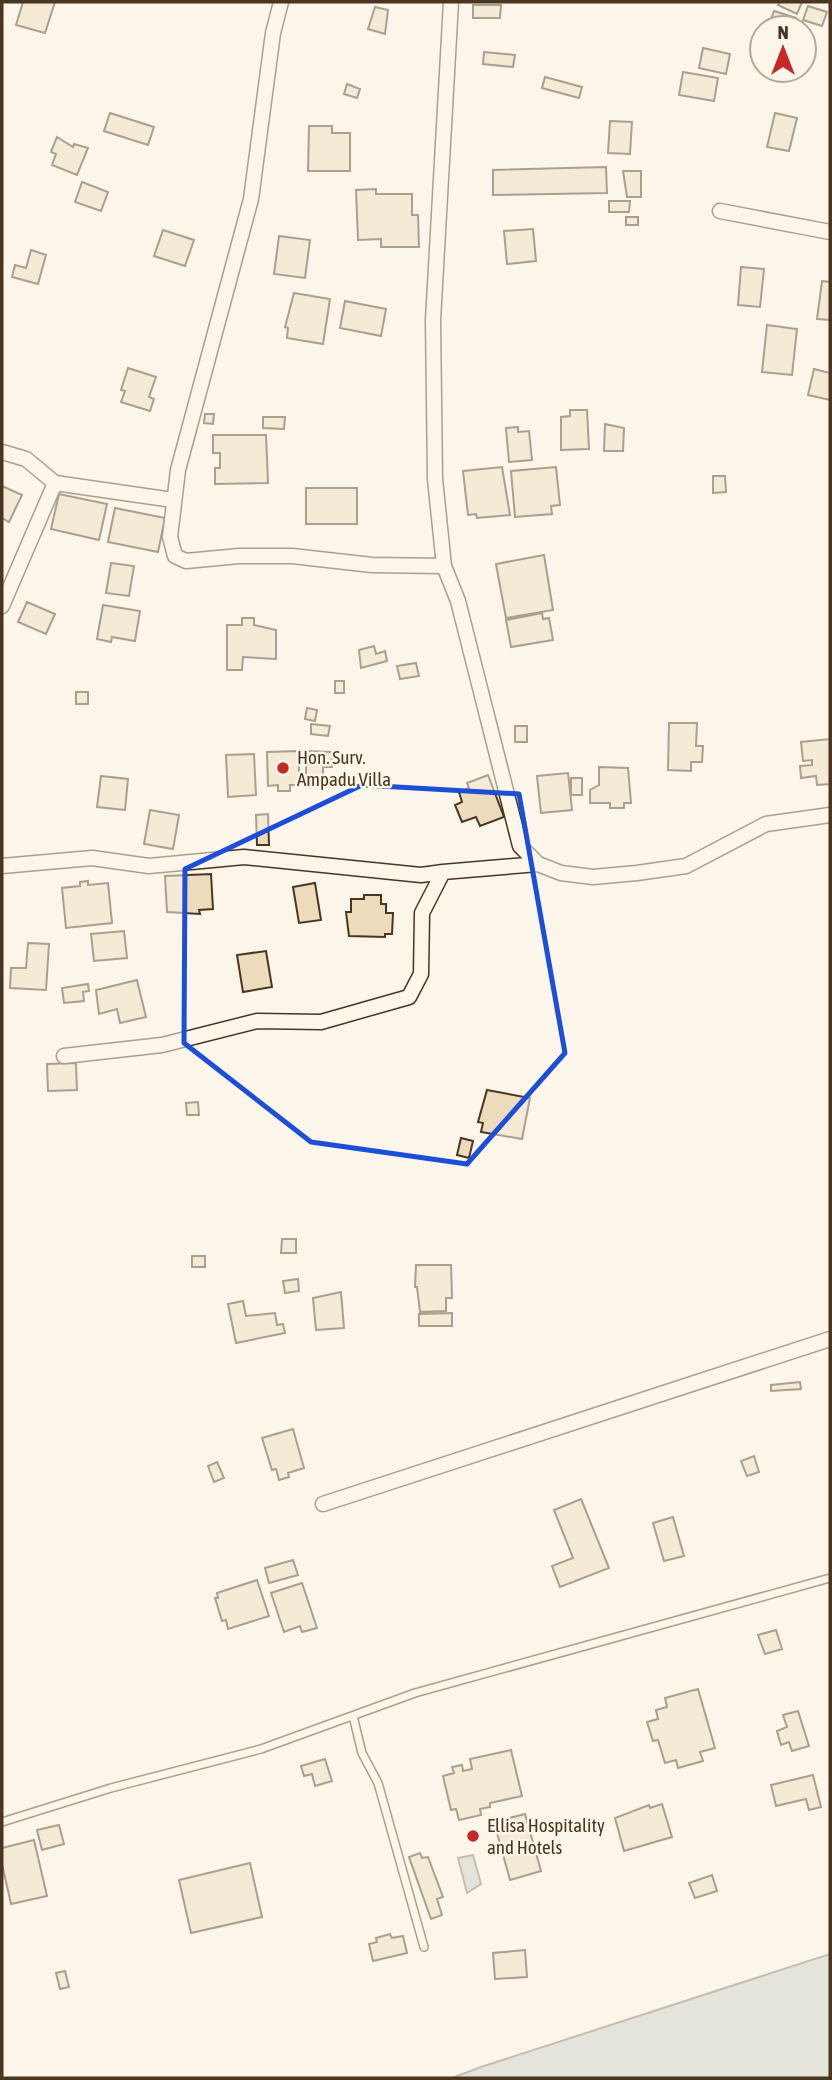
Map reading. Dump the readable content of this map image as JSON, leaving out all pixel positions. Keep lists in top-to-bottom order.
{
  "places": ["Hon. Surv. Ampadu Villa", "Ellisa Hospitality and Hotels"],
  "north": "top"
}
